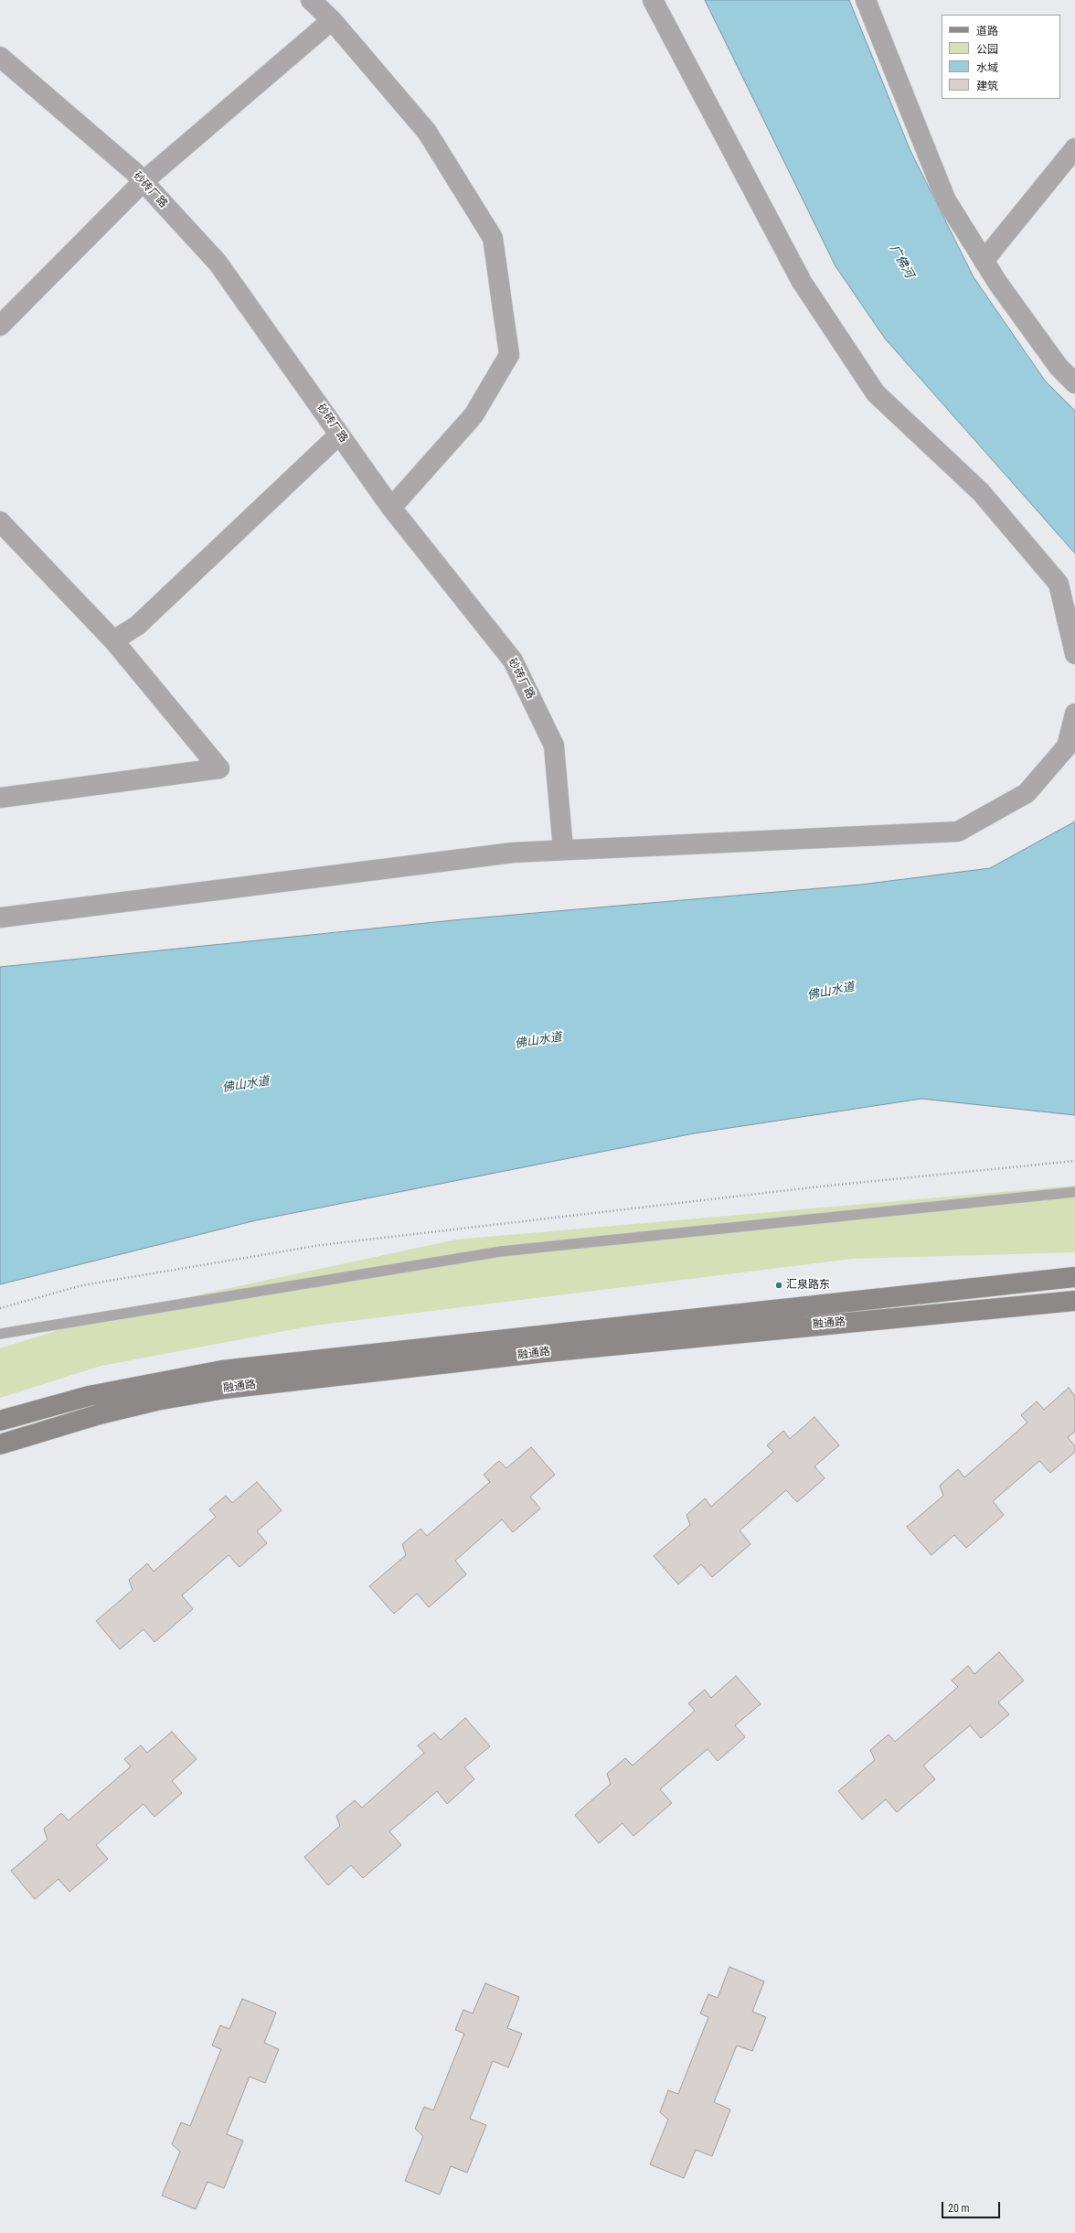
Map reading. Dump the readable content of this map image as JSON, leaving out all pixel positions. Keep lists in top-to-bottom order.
{
  "streets": {
    "main road": ["融通路"],
    "street": ["砂砖厂路"]
  },
  "water": ["广佛河", "佛山水道"],
  "places": ["汇泉路东"],
  "legend": [
    "道路",
    "公园",
    "水域",
    "建筑"
  ],
  "scale_bar": "20 m"
}
